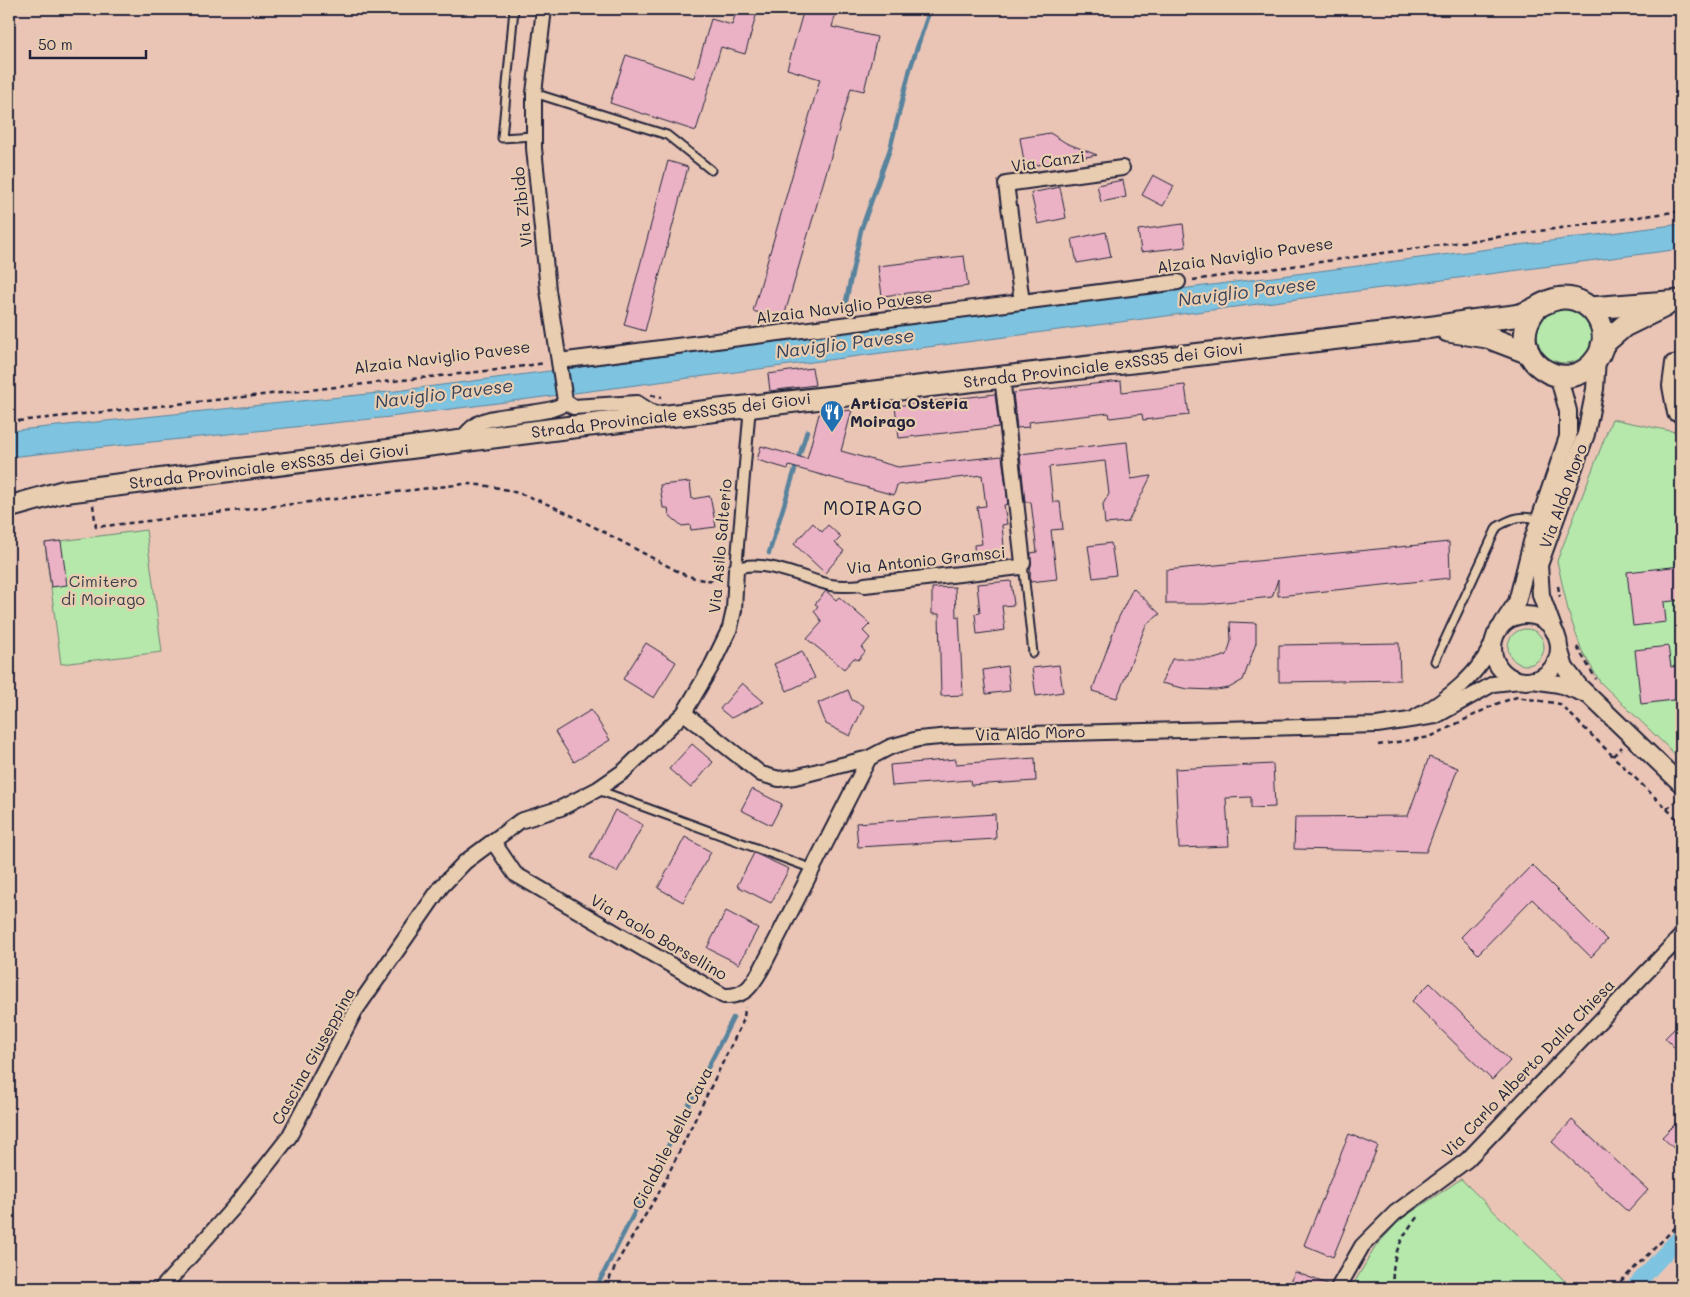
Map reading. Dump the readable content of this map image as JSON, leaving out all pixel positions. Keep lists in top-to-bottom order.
{
  "streets": {
    "main road": ["Strada Provinciale exSS35 dei Giovi"],
    "street": [
      "Via Canzi",
      "Via Zibido",
      "Alzaia Naviglio Pavese",
      "Via Aldo Moro",
      "Via Asilo Salterio",
      "Via Antonio Gramsci",
      "Via Paolo Borsellino",
      "Cascina Giuseppina",
      "Via Carlo Alberto Dalla Chiesa"
    ],
    "path": ["Ciclabile della Cava"]
  },
  "crossings": [
    ["Via Canzi", "Alzaia Naviglio Pavese"],
    ["Via Zibido", "Alzaia Naviglio Pavese"],
    ["Strada Provinciale exSS35 dei Giovi", "Via Asilo Salterio"],
    ["Strada Provinciale exSS35 dei Giovi", "Via Antonio Gramsci"],
    ["Via Aldo Moro", "Via Asilo Salterio"],
    ["Via Asilo Salterio", "Via Antonio Gramsci"],
    ["Via Asilo Salterio", "Via Paolo Borsellino"],
    ["Via Asilo Salterio", "Cascina Giuseppina"],
    ["Via Paolo Borsellino", "Cascina Giuseppina"],
    ["Via Paolo Borsellino", "Ciclabile della Cava"]
  ],
  "districts": ["MOIRAGO"],
  "water": ["Naviglio Pavese"],
  "parks": ["Cimitero di Moirago"],
  "places": {
    "restaurant": ["Artica Osteria Moirago"]
  },
  "scale_bar": "50 m"
}
